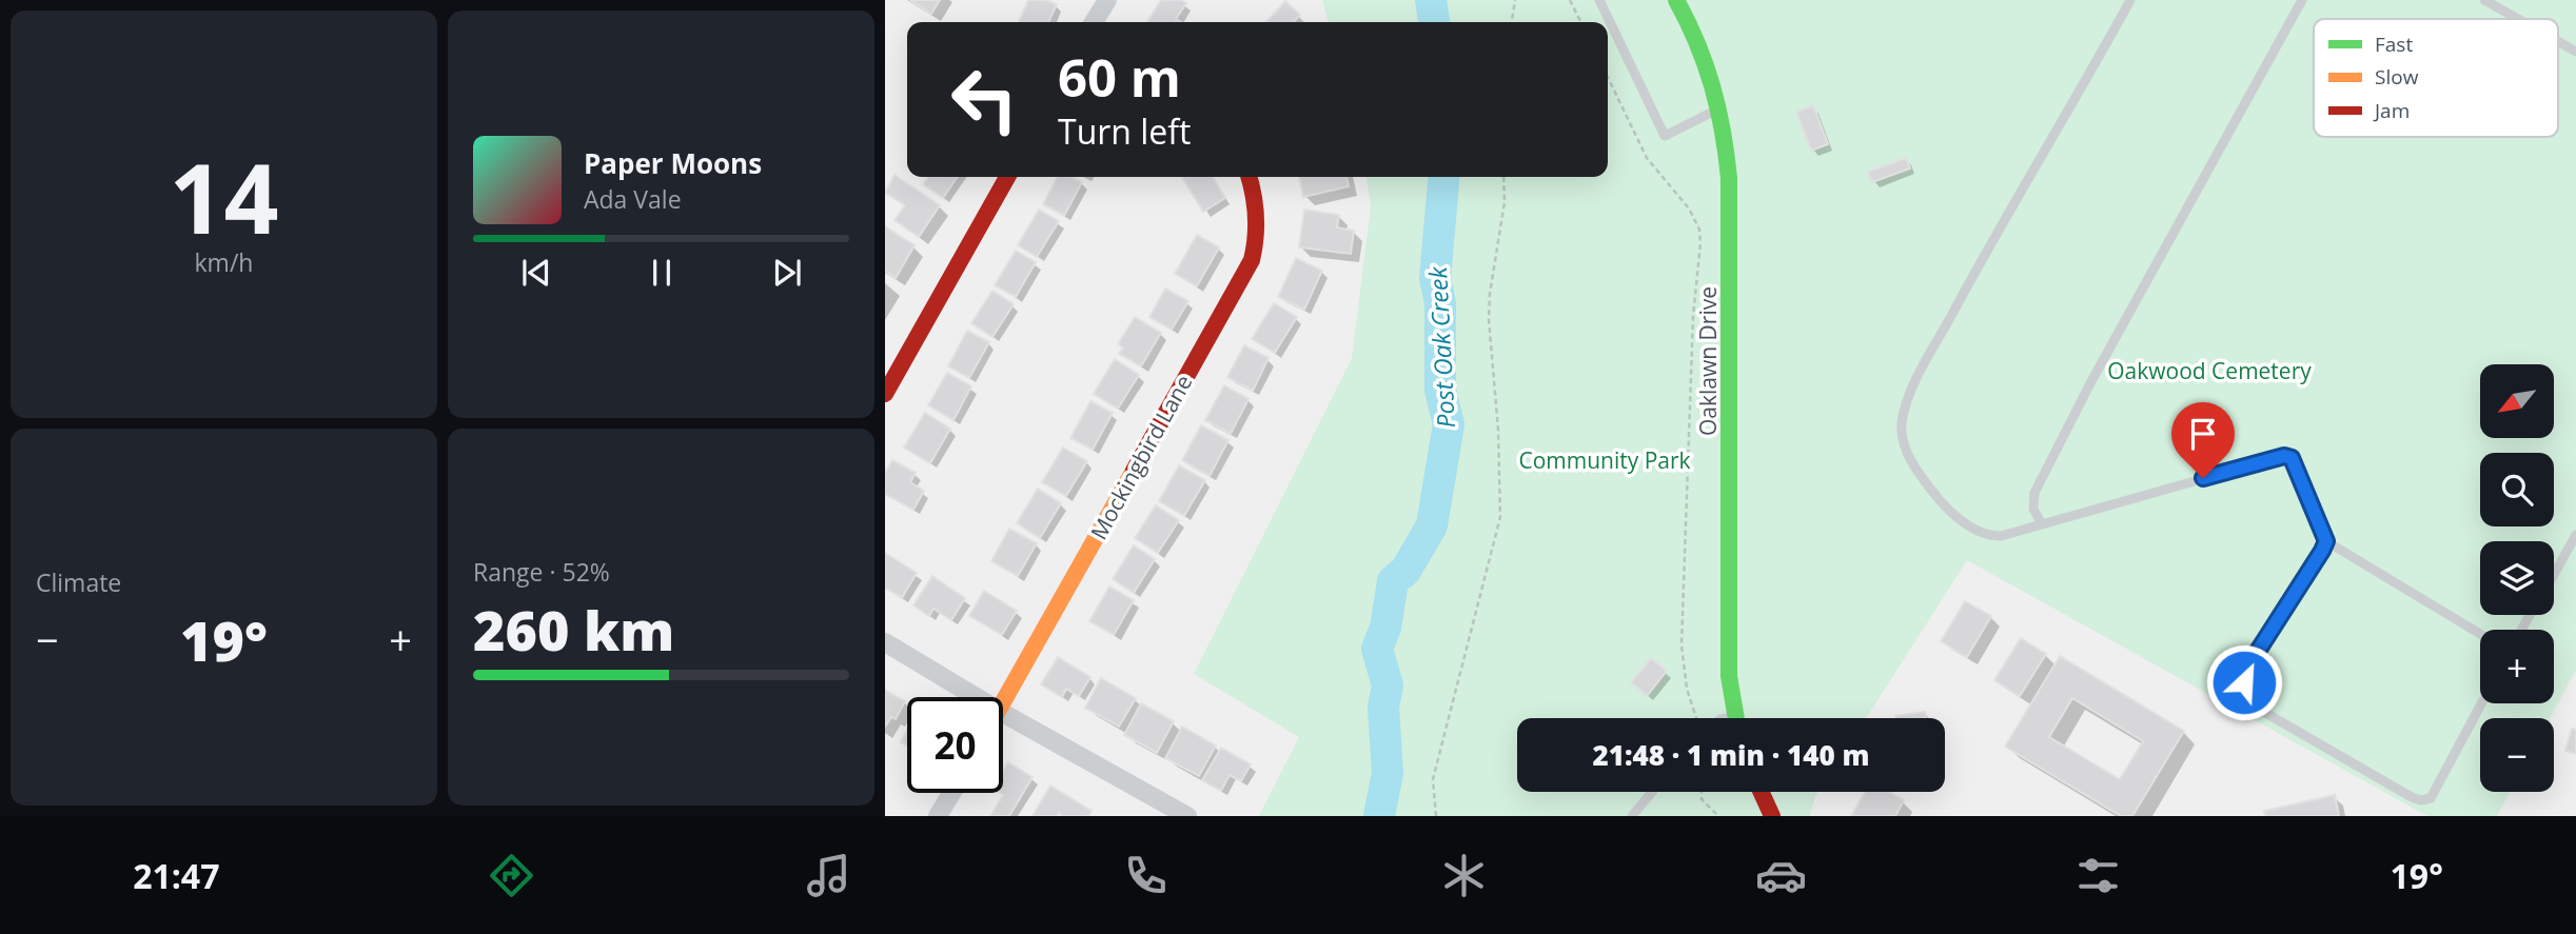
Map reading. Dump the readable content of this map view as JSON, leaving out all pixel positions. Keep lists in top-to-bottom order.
{
  "streets": {
    "street": ["Oaklawn Drive", "Mockingbird Lane"]
  },
  "water": ["Post Oak Creek"],
  "parks": ["Oakwood Cemetery", "Community Park"],
  "legend": ["Fast", "Slow", "Jam"],
  "north": "bottom left",
  "page": {
    "tile": [
      ["14", "km/h"],
      "Climate",
      ["Range · 52%", "260 km"]
    ],
    "turn": ["60 m", "Turn left"],
    "song": ["Paper Moons", "Ada Vale"],
    "map_buttons": ["+", "−"],
    "heat": ["−", "19°", "+"],
    "limit": "20",
    "trip": "21:48 · 1 min · 140 m",
    "tabs": ["21:47", "19°"]
  }
}
